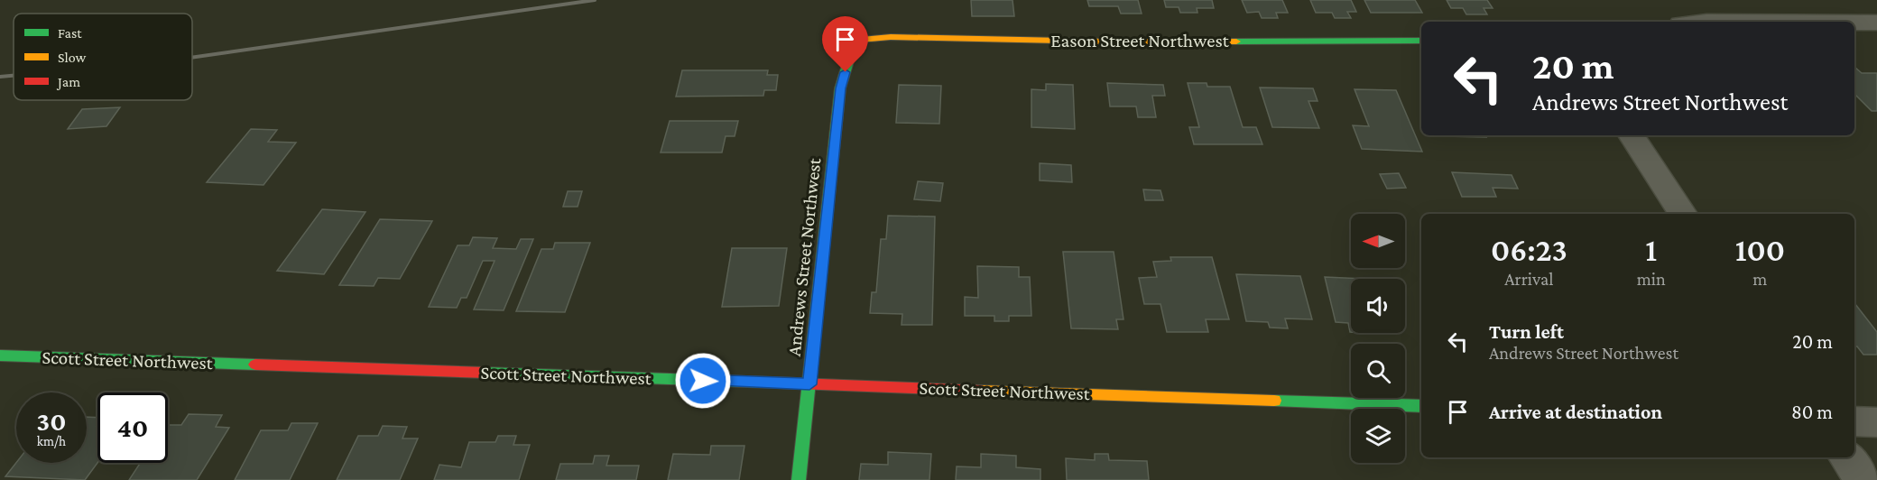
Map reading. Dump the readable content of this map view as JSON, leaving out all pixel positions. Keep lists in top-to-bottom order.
{
  "streets": {
    "street": ["Eason Street Northwest", "Andrews Street Northwest", "Scott Street Northwest"]
  },
  "crossings": [
    ["Eason Street Northwest", "Andrews Street Northwest"],
    ["Andrews Street Northwest", "Scott Street Northwest"]
  ],
  "legend": ["Fast", "Slow", "Jam"],
  "north": "left",
  "page": {
    "turn": ["20 m", "Andrews Street Northwest"],
    "eta": [
      "06:23",
      "Arrival",
      "1",
      "min",
      "100",
      "m"
    ],
    "list": [
      {
        "name": "Turn left",
        "note": "Andrews Street Northwest",
        "value": "20 m"
      },
      {
        "name": "Arrive at destination",
        "value": "80 m"
      }
    ],
    "speed": "30 km/h",
    "limit": "40"
  }
}
